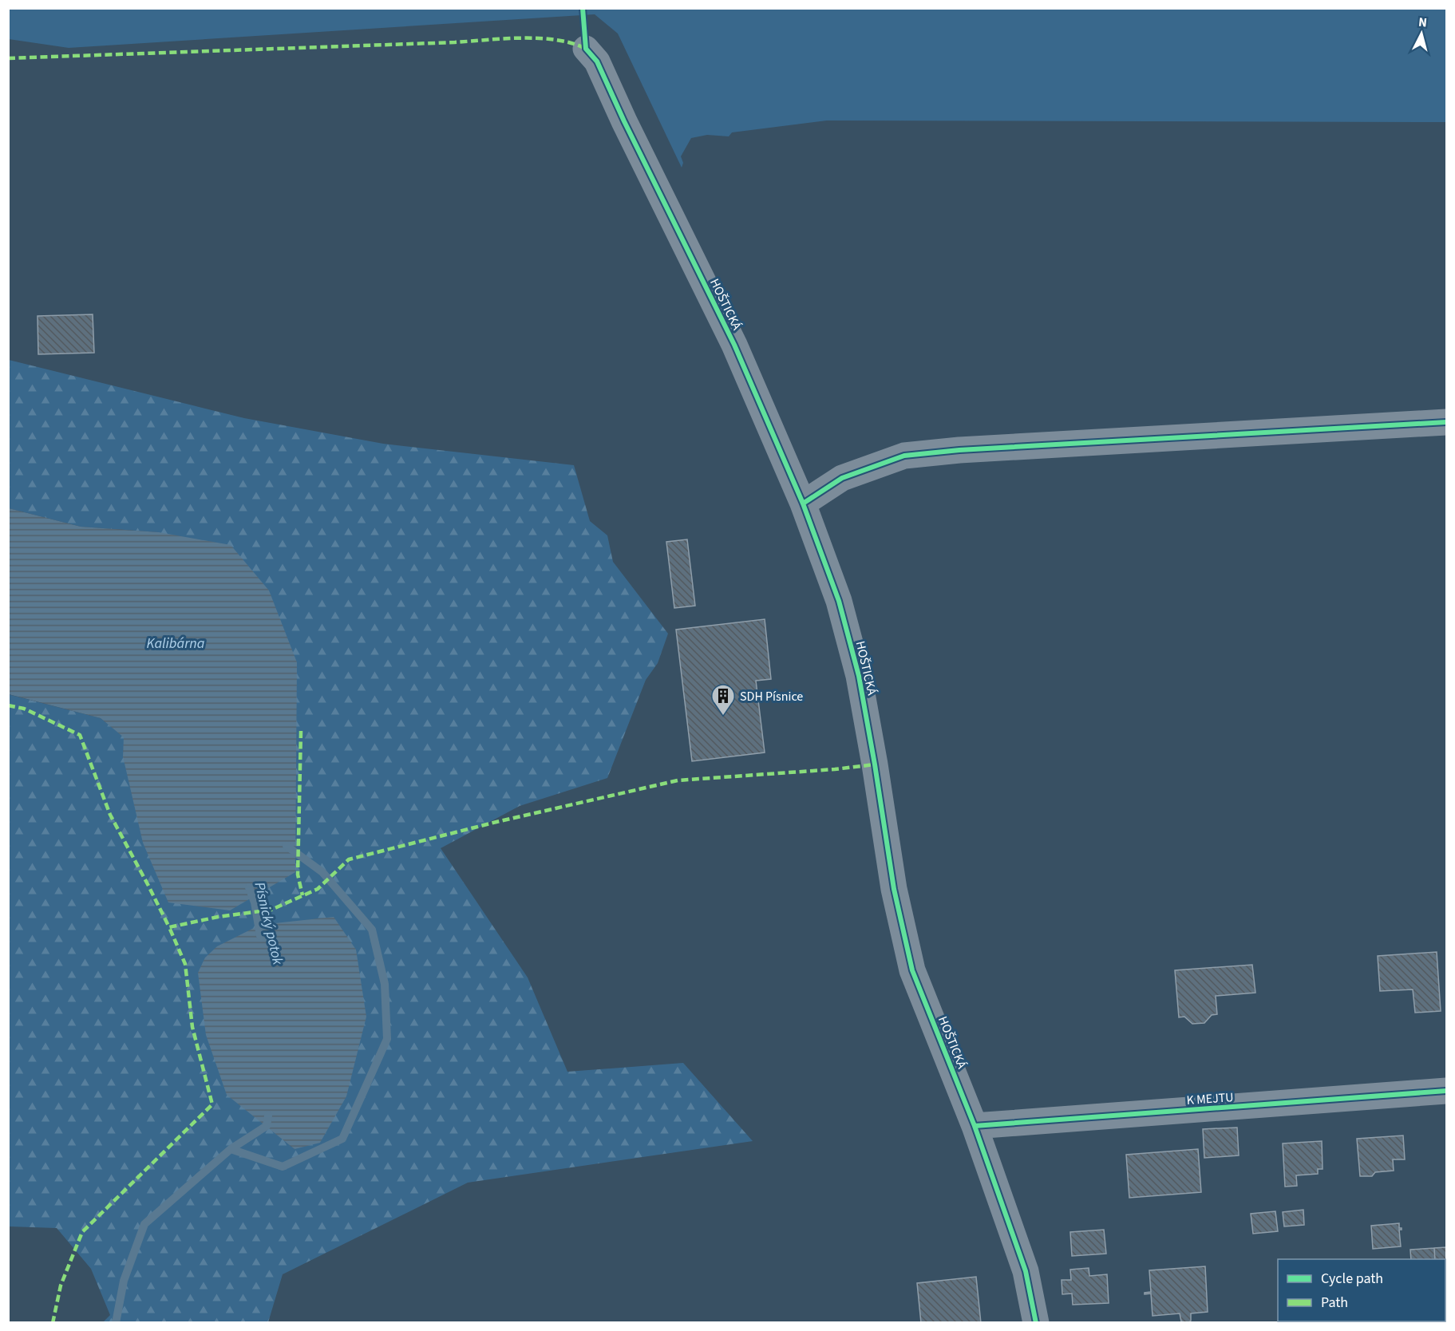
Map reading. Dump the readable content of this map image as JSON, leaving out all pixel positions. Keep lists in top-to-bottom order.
{
  "streets": {
    "street": ["HOŠTICKÁ", "K MEJTU"]
  },
  "crossings": [
    ["HOŠTICKÁ", "K MEJTU"]
  ],
  "water": ["Kalibárna", "Písnický potok"],
  "places": {
    "building": ["SDH Písnice"]
  },
  "legend": ["Cycle path", "Path"],
  "north": "top"
}
